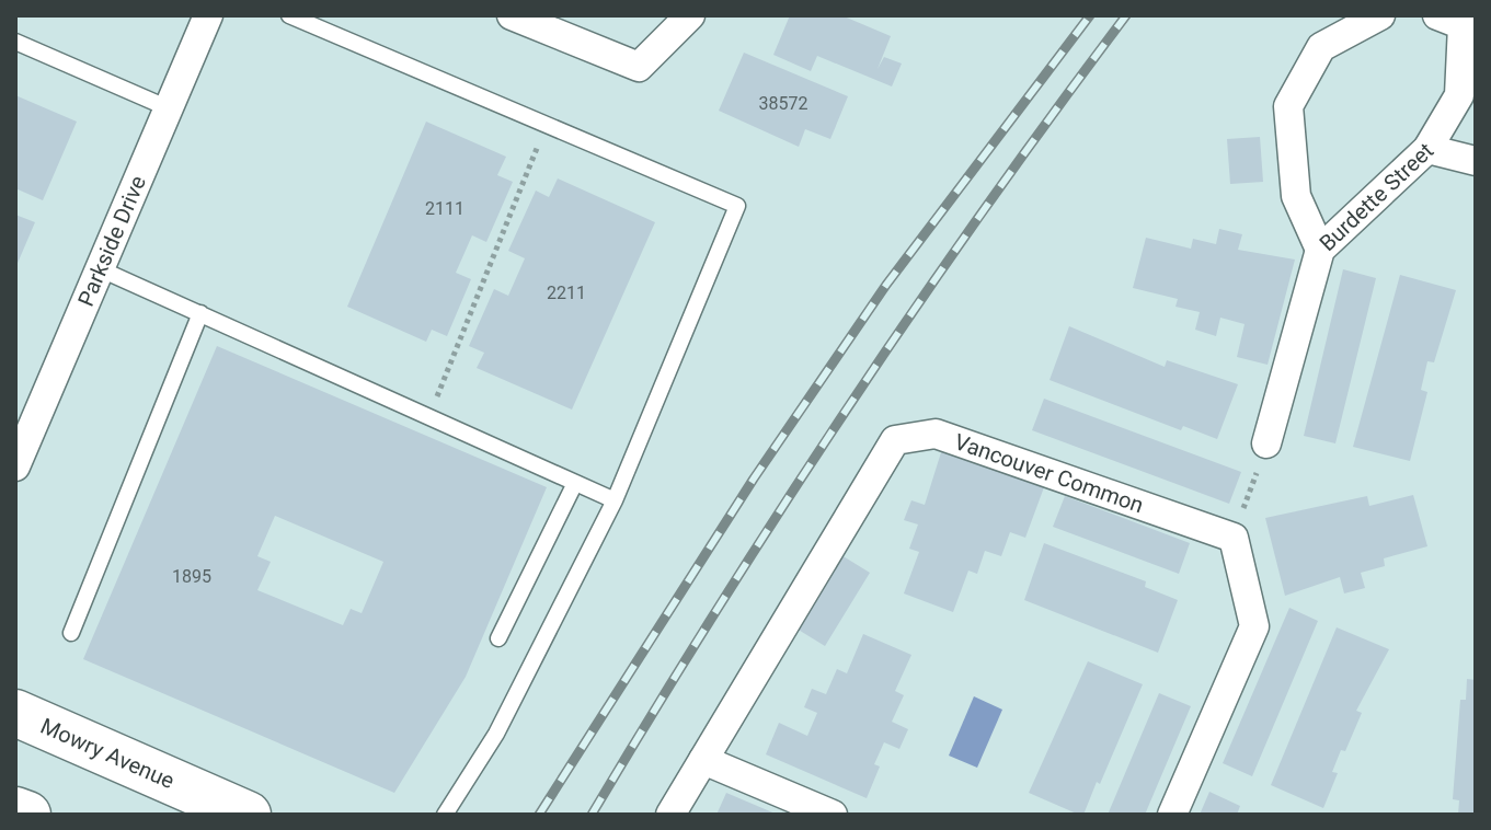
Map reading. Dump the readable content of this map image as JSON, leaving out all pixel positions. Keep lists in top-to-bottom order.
{
  "streets": {
    "main road": ["Mowry Avenue"],
    "street": ["Burdette Street", "Parkside Drive", "Vancouver Common"]
  },
  "house_numbers": [
    "38572",
    "2111",
    "2211",
    "1895"
  ]
}
